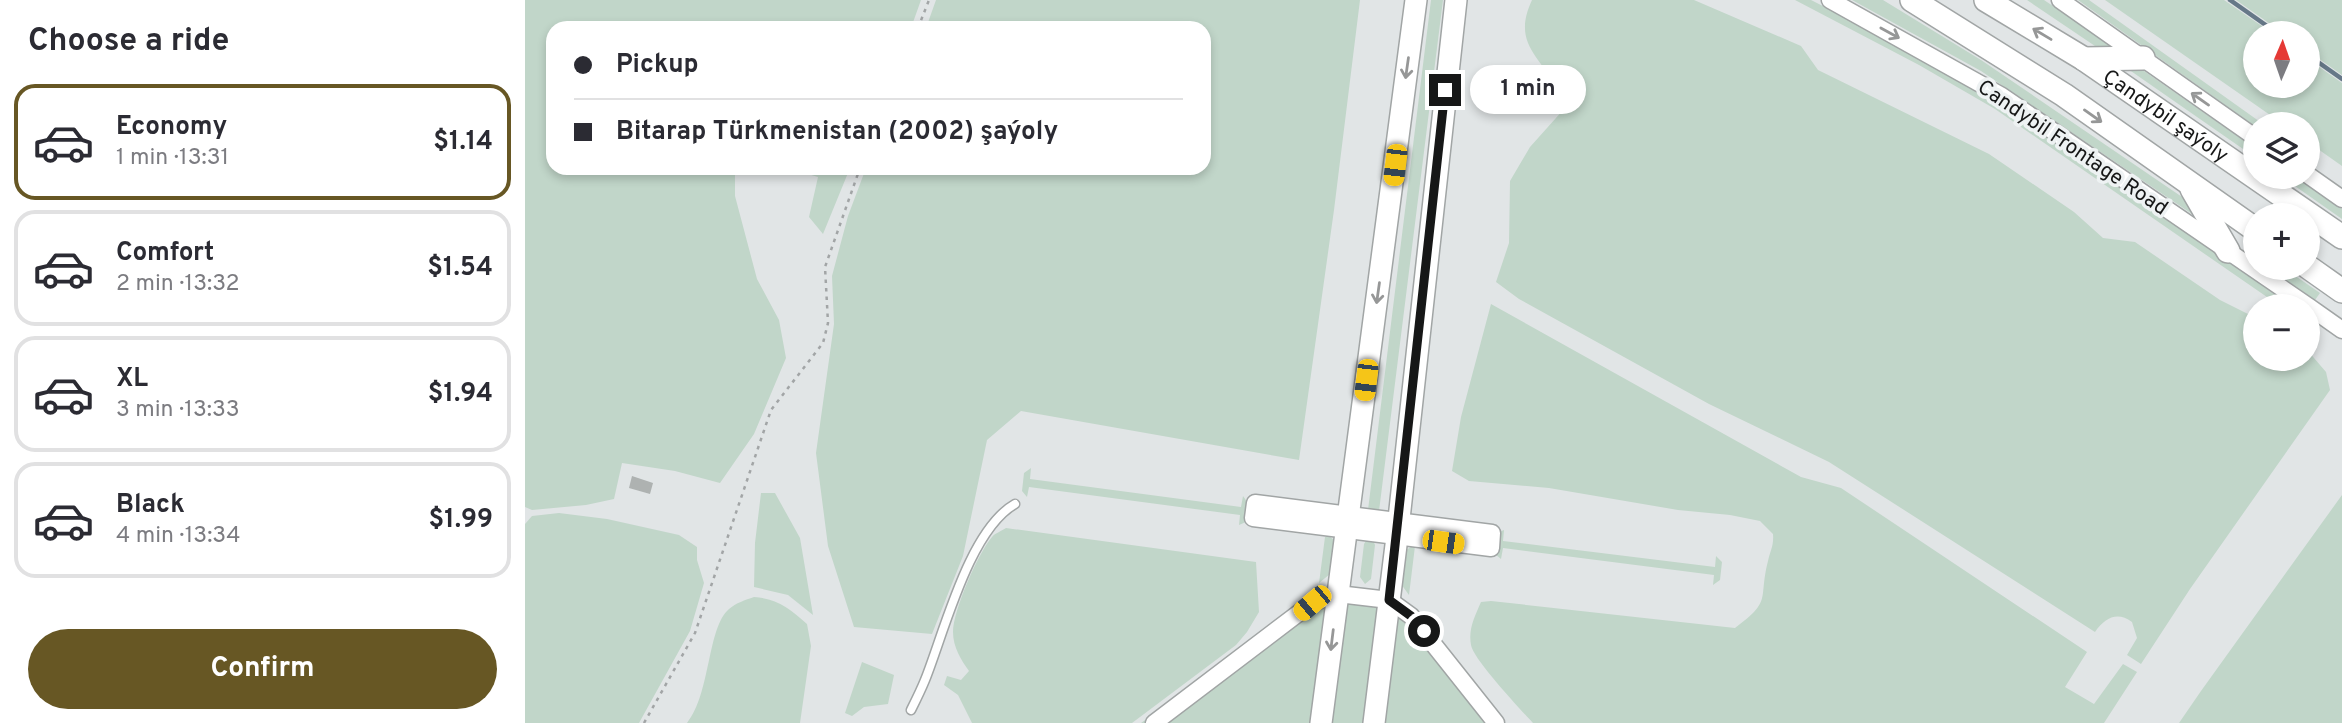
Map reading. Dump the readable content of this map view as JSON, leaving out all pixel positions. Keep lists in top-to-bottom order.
{
  "streets": {
    "main road": ["Çandybil şaýoly"],
    "street": ["Candybil Frontage Road"]
  },
  "north": "top",
  "page": {
    "heading": "Choose a ride",
    "map_buttons": ["+", "−"],
    "banner": ["Pickup", "Bitarap Türkmenistan (2002) şaýoly"],
    "bubble": "1 min",
    "list": [
      {
        "name": "Economy",
        "note": "1 min · 13:31",
        "value": "$1.14"
      },
      {
        "name": "Comfort",
        "note": "2 min · 13:32",
        "value": "$1.54"
      },
      {
        "name": "XL",
        "note": "3 min · 13:33",
        "value": "$1.94"
      },
      {
        "name": "Black",
        "note": "4 min · 13:34",
        "value": "$1.99"
      }
    ],
    "buttons": "Confirm"
  }
}
